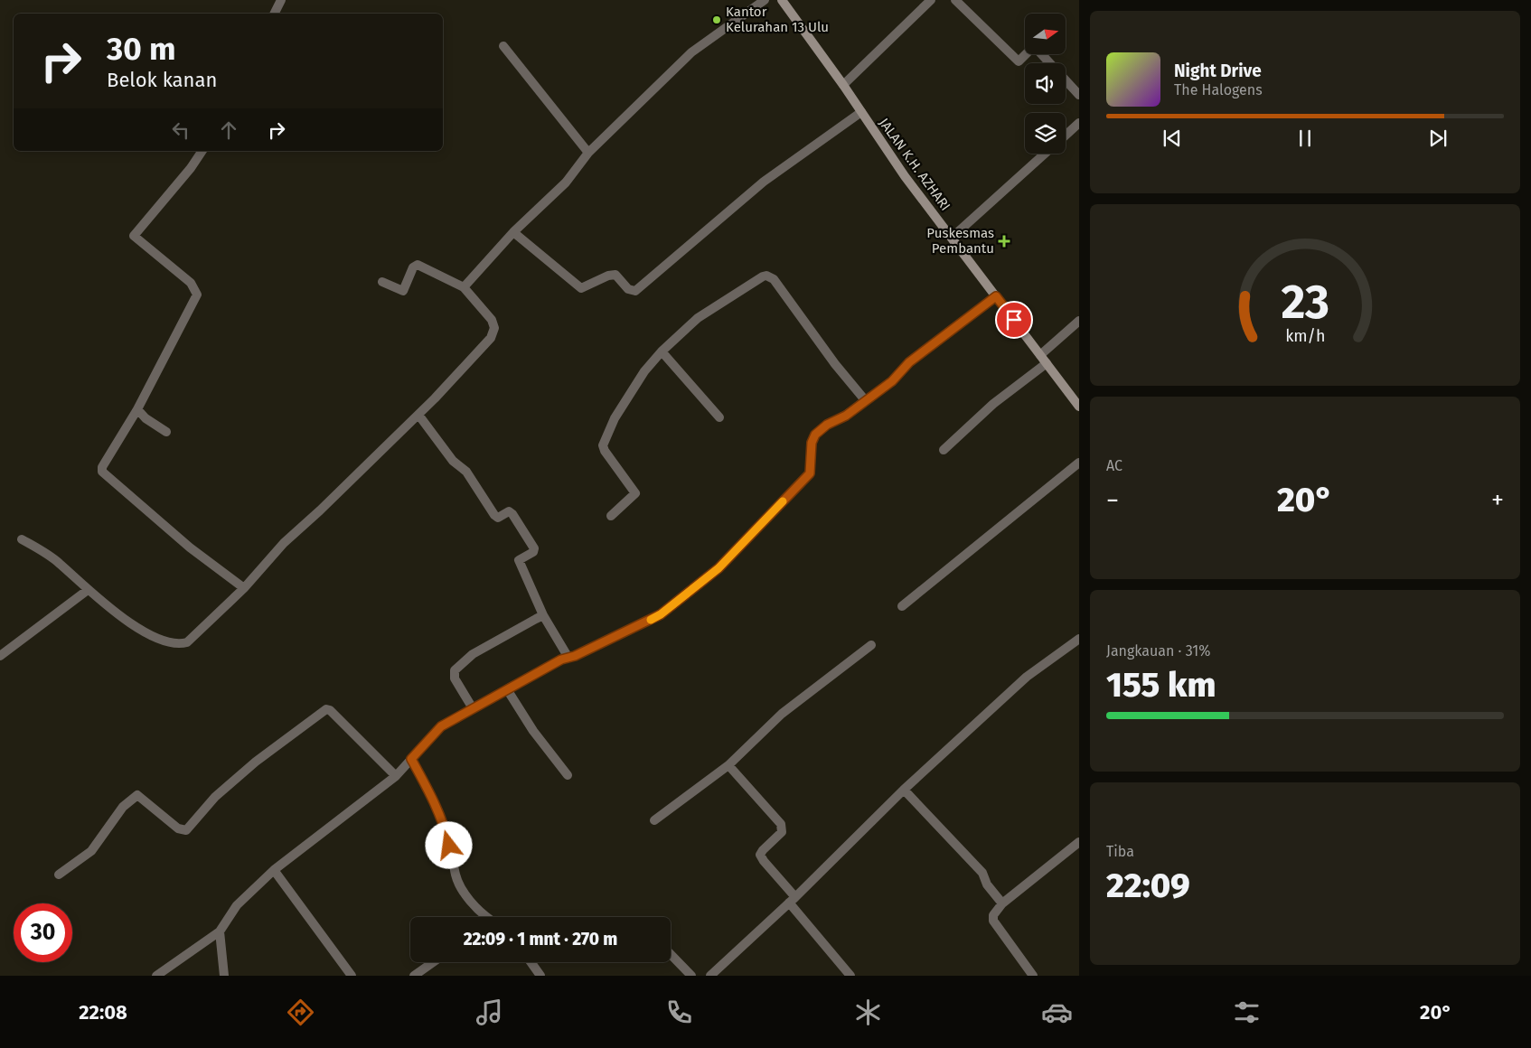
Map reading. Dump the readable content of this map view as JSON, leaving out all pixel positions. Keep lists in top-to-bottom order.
{
  "streets": {
    "street": ["JALAN K.H. AZHARI"]
  },
  "places": {
    "other": ["Kantor Kelurahan 13 Ulu"],
    "health": ["Puskesmas Pembantu"]
  },
  "north": "right",
  "page": {
    "turn": ["30 m", "Belok kanan"],
    "song": ["Night Drive", "The Halogens"],
    "tile": [
      "AC",
      ["Jangkauan · 31%", "155 km"],
      ["Tiba", "22:09"]
    ],
    "heat": ["−", "20°", "+"],
    "limit": "30",
    "trip": "22:09 · 1 mnt · 270 m",
    "tabs": ["22:08", "20°"],
    "gauge": ["23", "km/h"]
  }
}
